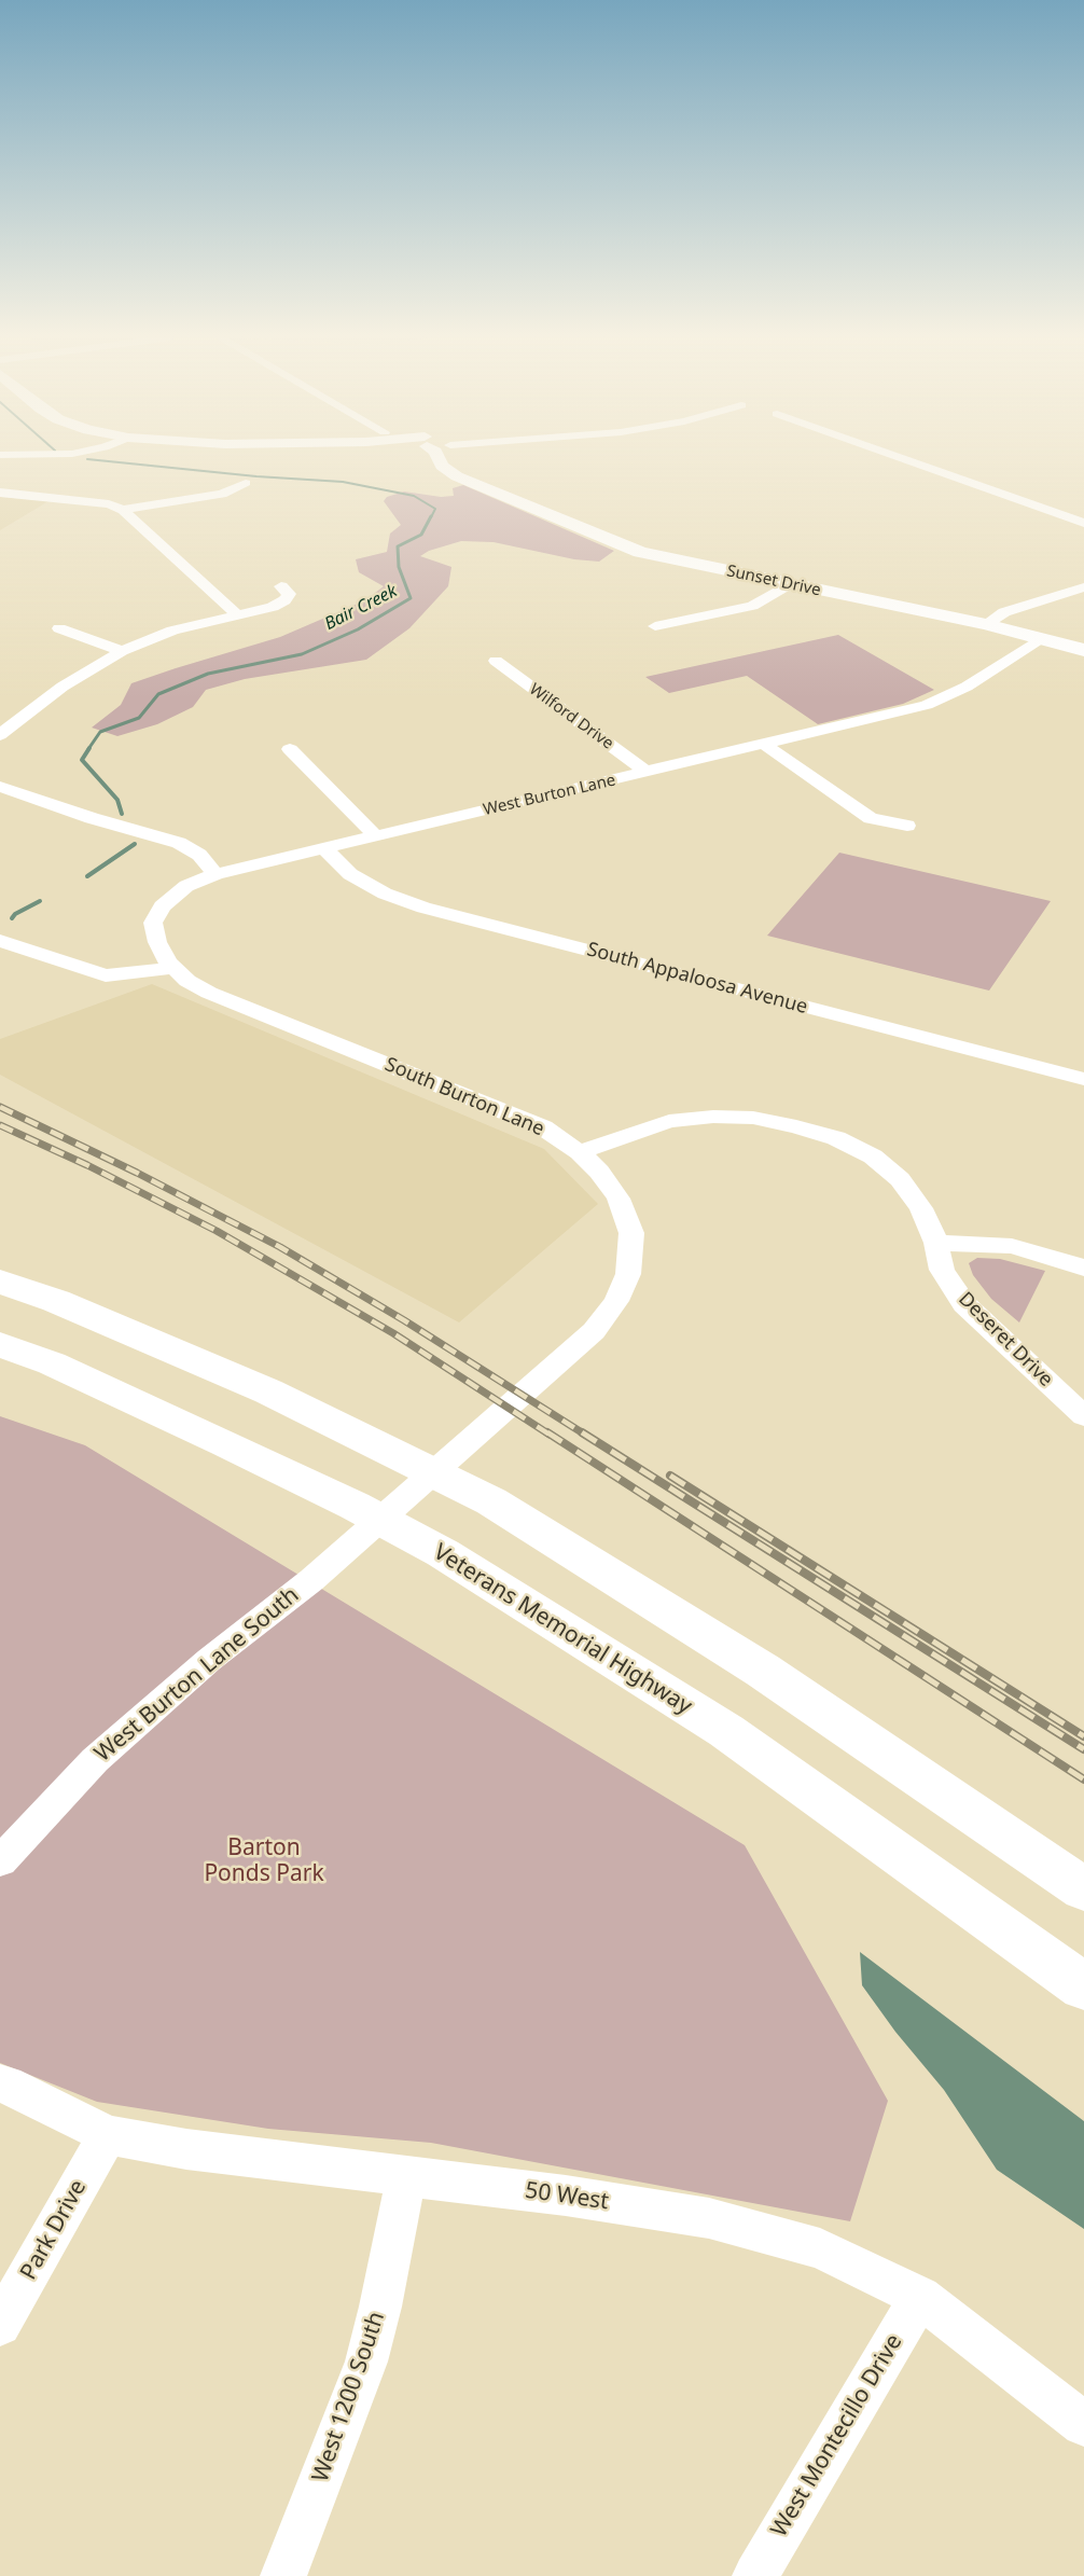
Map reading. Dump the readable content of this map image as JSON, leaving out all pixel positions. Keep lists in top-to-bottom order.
{
  "streets": {
    "highway": ["Veterans Memorial Highway"],
    "main road": ["Sunset Drive"],
    "street": [
      "Wilford Drive",
      "West Burton Lane",
      "South Appaloosa Avenue",
      "South Burton Lane",
      "Deseret Drive",
      "West Burton Lane South",
      "50 West",
      "Park Drive",
      "West 1200 South",
      "West Montecillo Drive"
    ]
  },
  "crossings": [
    ["Sunset Drive", "West Burton Lane"],
    ["Wilford Drive", "West Burton Lane"],
    ["West Burton Lane", "South Appaloosa Avenue"],
    ["West Burton Lane", "South Burton Lane"],
    ["South Burton Lane", "Deseret Drive"],
    ["South Burton Lane", "West Burton Lane South"],
    ["50 West", "Park Drive"],
    ["50 West", "West 1200 South"],
    ["50 West", "West Montecillo Drive"]
  ],
  "water": ["Bair Creek"],
  "parks": ["Barton Ponds Park"]
}
